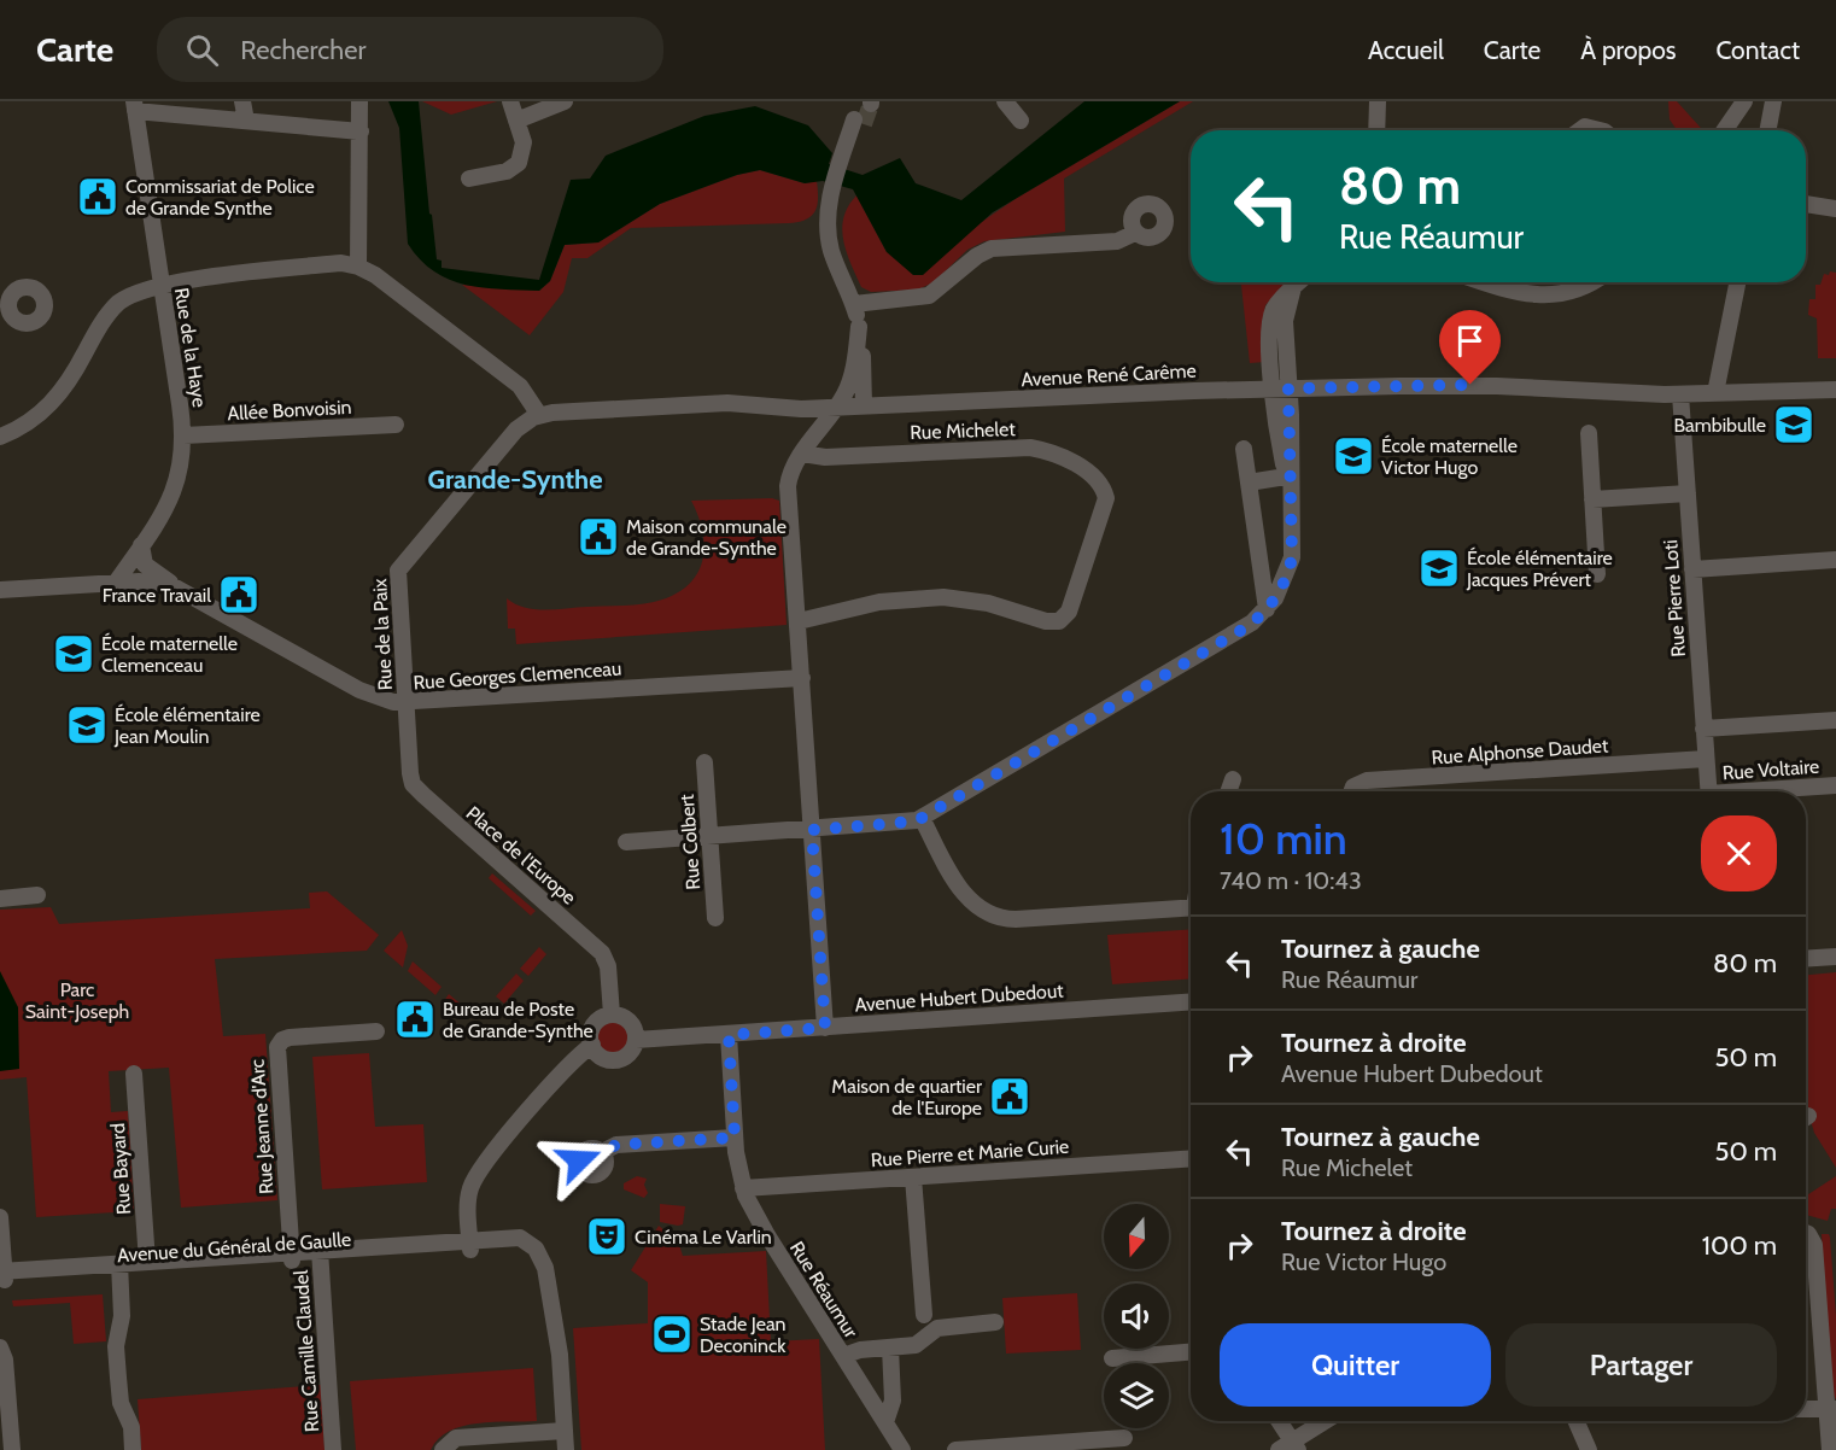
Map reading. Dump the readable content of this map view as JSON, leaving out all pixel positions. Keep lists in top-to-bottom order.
{
  "streets": {
    "street": [
      "Rue de la Haye",
      "Avenue René Carême",
      "Allée Bonvoisin",
      "Rue Michelet",
      "Rue Pierre Loti",
      "Rue de la Paix",
      "Rue Georges Clemenceau",
      "Rue Alphonse Daudet",
      "Rue Voltaire",
      "Rue Colbert",
      "Place de l'Europe",
      "Avenue Hubert Dubedout",
      "Rue Jeanne d'Arc",
      "Rue Pierre et Marie Curie",
      "Rue Bayard",
      "Avenue du Général de Gaulle",
      "Rue Réaumur",
      "Rue Camille Claudel"
    ]
  },
  "crossings": [
    ["Rue de la Haye", "Allée Bonvoisin"],
    ["Rue de la Haye", "Rue Georges Clemenceau"],
    ["Avenue René Carême", "Rue Pierre Loti"],
    ["Avenue René Carême", "Rue de la Paix"],
    ["Rue Pierre Loti", "Rue Alphonse Daudet"],
    ["Rue de la Paix", "Rue Georges Clemenceau"],
    ["Rue de la Paix", "Place de l'Europe"],
    ["Place de l'Europe", "Avenue Hubert Dubedout"],
    ["Avenue Hubert Dubedout", "Rue Réaumur"],
    ["Rue Jeanne d'Arc", "Avenue du Général de Gaulle"],
    ["Rue Pierre et Marie Curie", "Rue Réaumur"],
    ["Rue Bayard", "Avenue du Général de Gaulle"],
    ["Avenue du Général de Gaulle", "Rue Camille Claudel"]
  ],
  "districts": ["Grande-Synthe"],
  "parks": ["Parc Saint-Joseph"],
  "places": {
    "public building": [
      "Commissariat de Police de Grande Synthe",
      "Maison communale de Grande-Synthe",
      "France Travail",
      "Bureau de Poste de Grande-Synthe",
      "Maison de quartier de l'Europe"
    ],
    "school or university": [
      "Bambibulle",
      "École maternelle Victor Hugo",
      "École élémentaire Jacques Prévert",
      "École maternelle Clemenceau",
      "École élémentaire Jean Moulin"
    ],
    "theatre": ["Cinéma Le Varlin"],
    "sports": ["Stade Jean Deconinck"]
  },
  "north": "bottom",
  "page": {
    "header": "Carte",
    "search": "Rechercher",
    "nav": [
      "Accueil",
      "Carte",
      "À propos",
      "Contact"
    ],
    "turn": ["80 m", "Rue Réaumur"],
    "heading": ["10 min", "740 m · 10:43"],
    "list": [
      {
        "name": "Tournez à gauche",
        "note": "Rue Réaumur",
        "value": "80 m"
      },
      {
        "name": "Tournez à droite",
        "note": "Avenue Hubert Dubedout",
        "value": "50 m"
      },
      {
        "name": "Tournez à gauche",
        "note": "Rue Michelet",
        "value": "50 m"
      },
      {
        "name": "Tournez à droite",
        "note": "Rue Victor Hugo",
        "value": "100 m"
      }
    ],
    "buttons": ["Quitter", "Partager"]
  }
}
